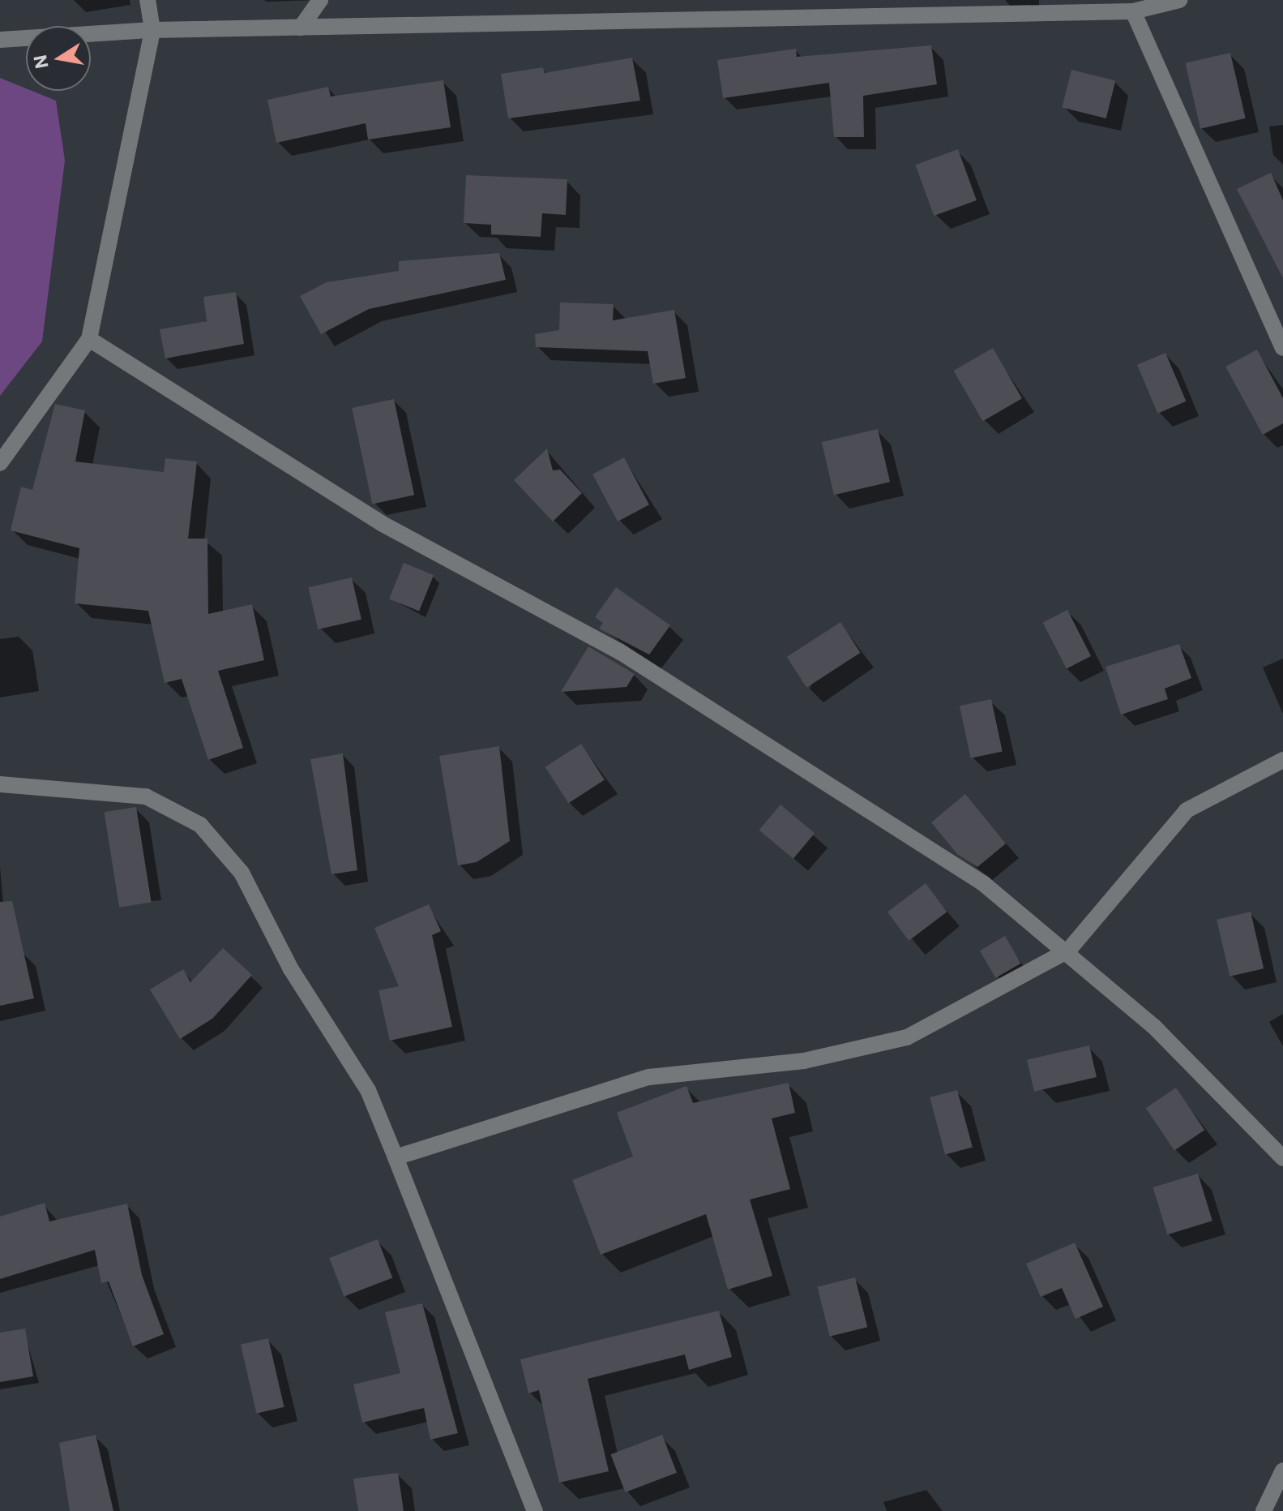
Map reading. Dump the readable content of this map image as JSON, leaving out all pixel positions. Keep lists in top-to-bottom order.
{
  "north": "left"
}
